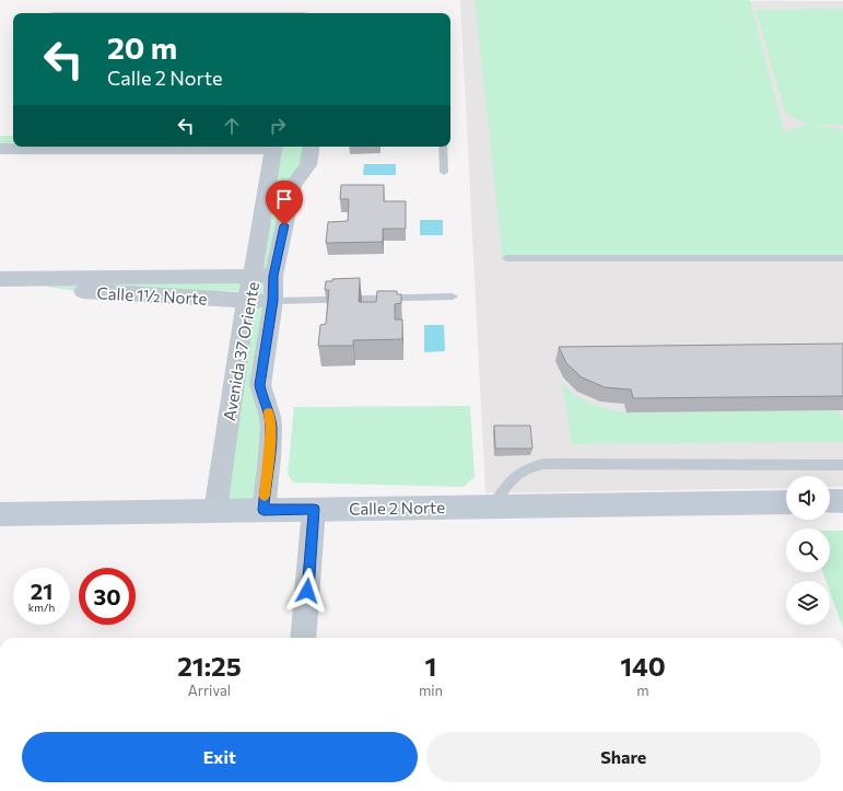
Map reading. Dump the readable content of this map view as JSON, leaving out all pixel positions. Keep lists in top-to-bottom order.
{
  "streets": {
    "main road": ["Calle 2 Norte"],
    "street": ["Calle 1½ Norte", "Avenida 37 Oriente"]
  },
  "crossings": [
    ["Calle 1½ Norte", "Avenida 37 Oriente"],
    ["Avenida 37 Oriente", "Calle 2 Norte"]
  ],
  "page": {
    "turn": ["20 m", "Calle 2 Norte"],
    "speed": "21 km/h",
    "limit": "30",
    "eta": [
      "21:25",
      "Arrival",
      "1",
      "min",
      "140",
      "m"
    ],
    "buttons": ["Exit", "Share"]
  }
}
